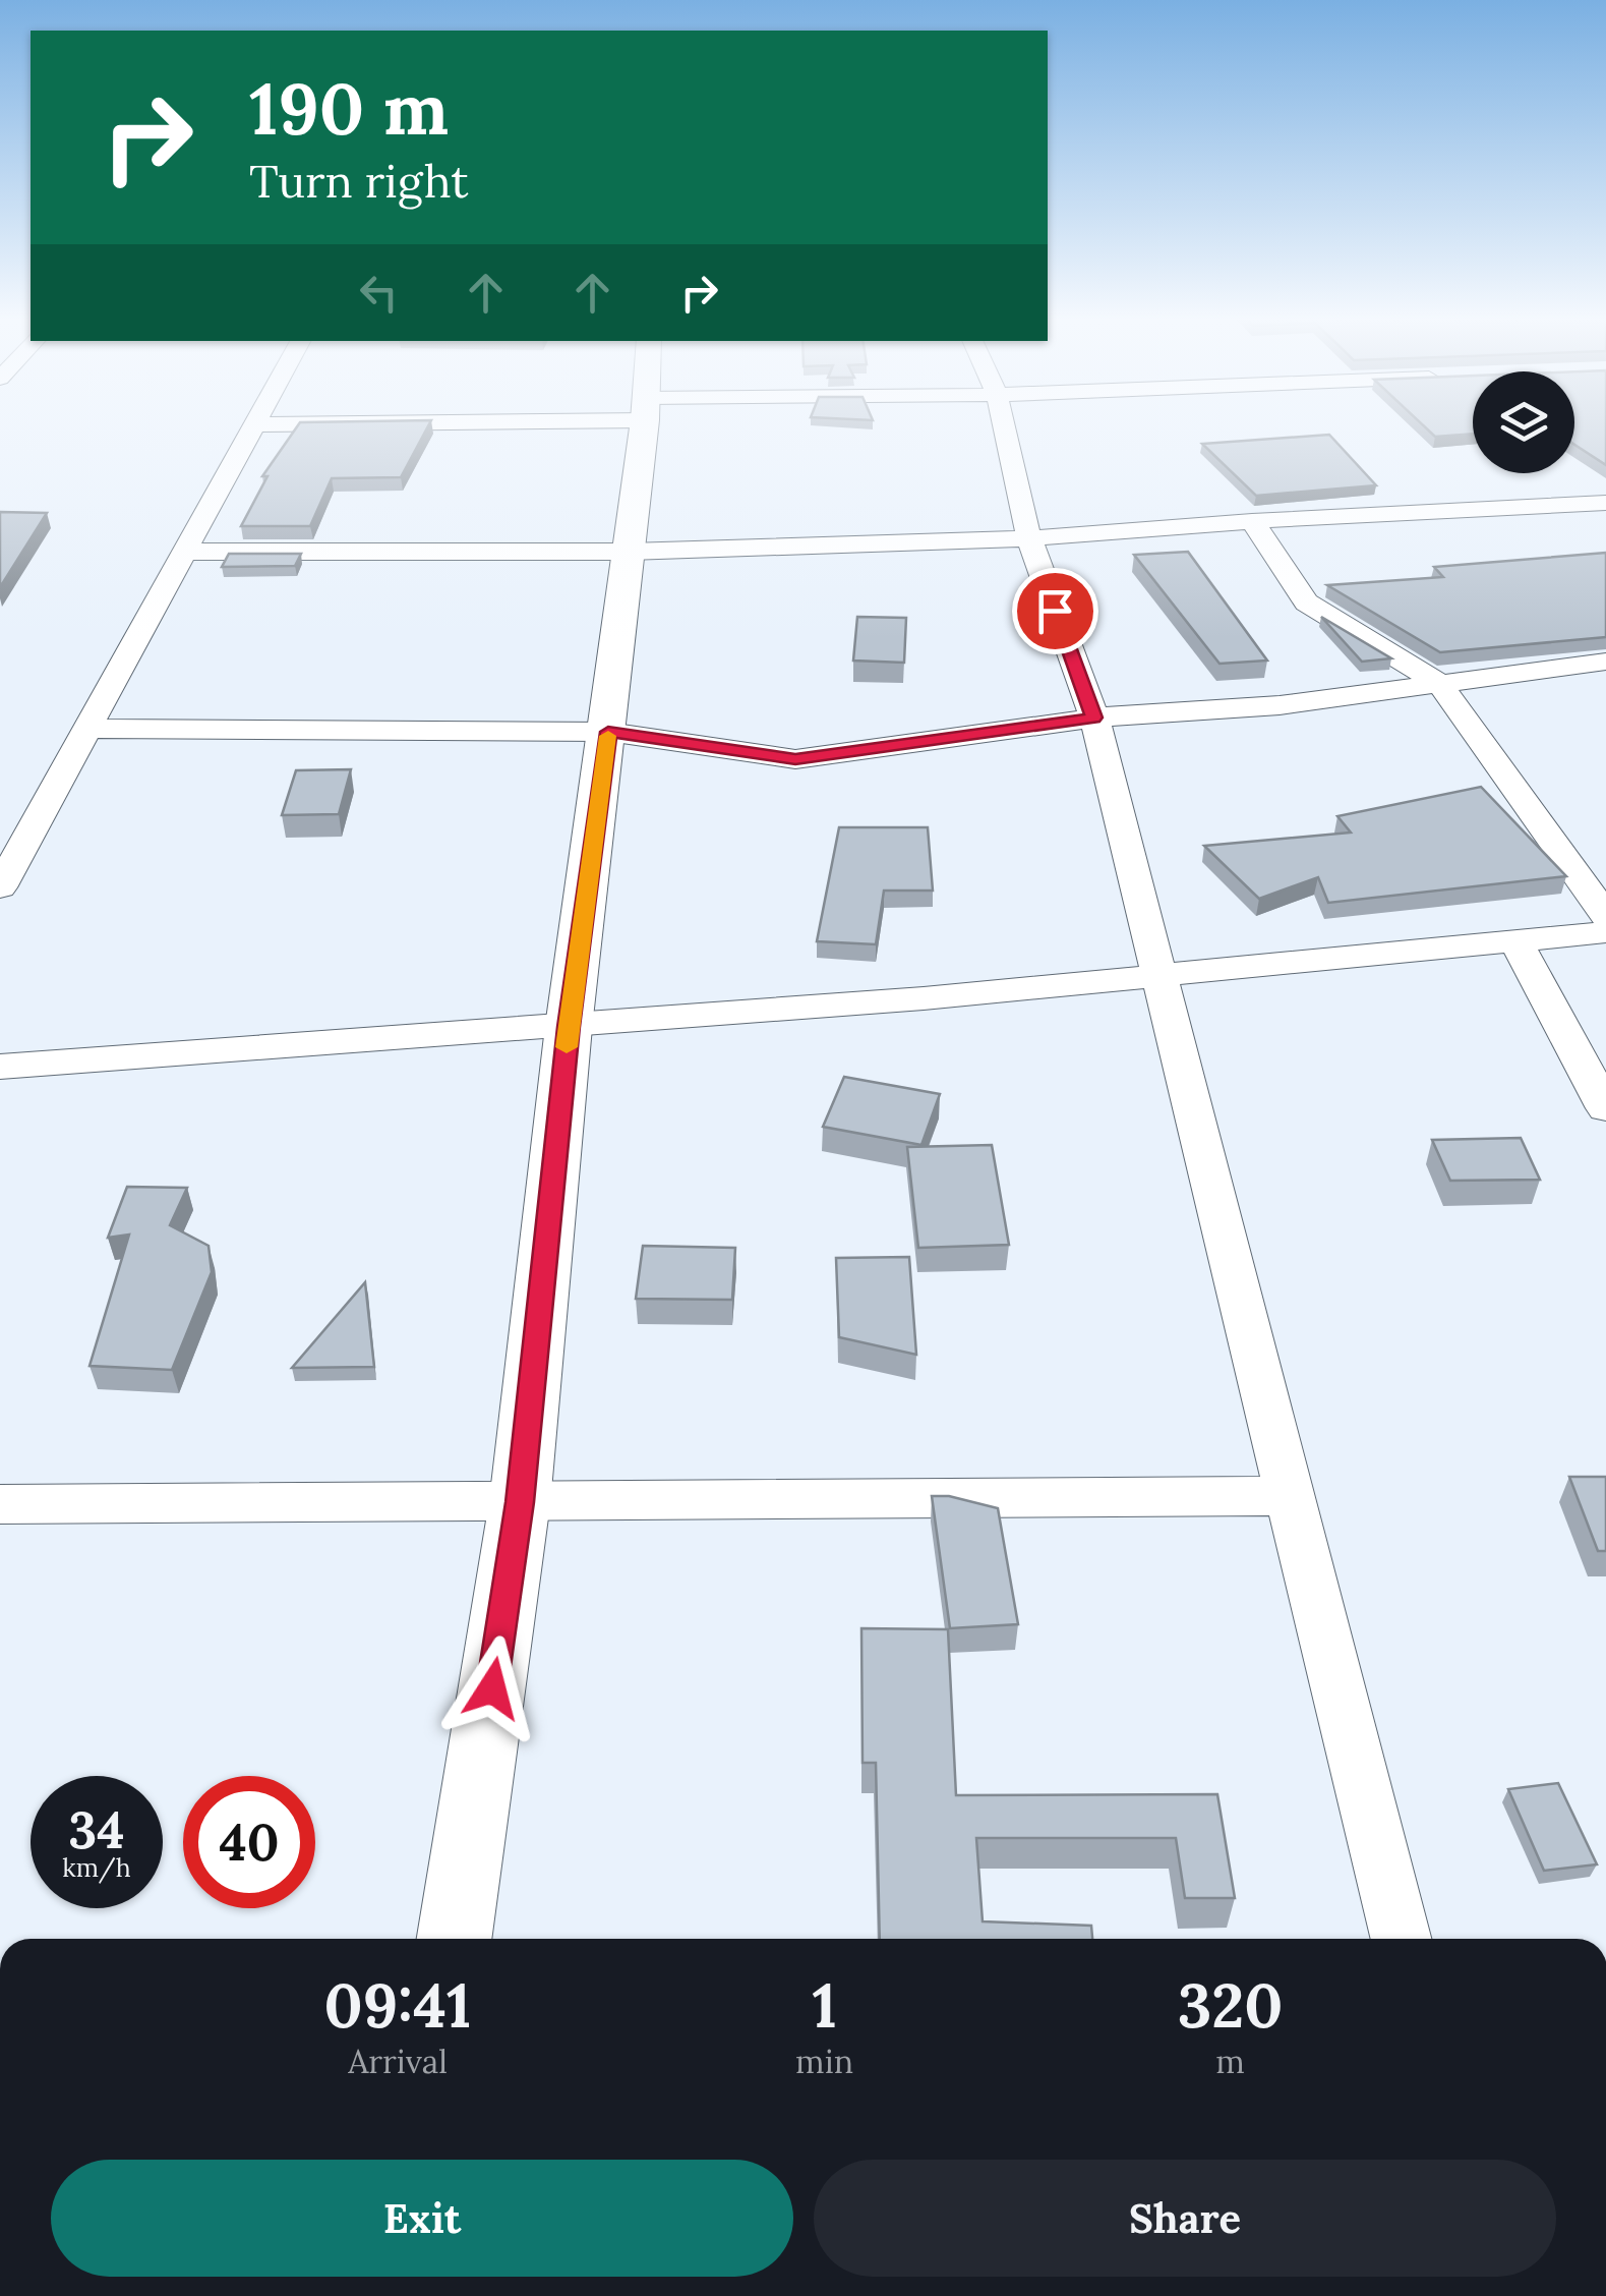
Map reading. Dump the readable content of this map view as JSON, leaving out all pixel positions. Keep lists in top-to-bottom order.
{
  "page": {
    "turn": ["190 m", "Turn right"],
    "speed": "34 km/h",
    "limit": "40",
    "eta": [
      "09:41",
      "Arrival",
      "1",
      "min",
      "320",
      "m"
    ],
    "buttons": ["Exit", "Share"]
  }
}
